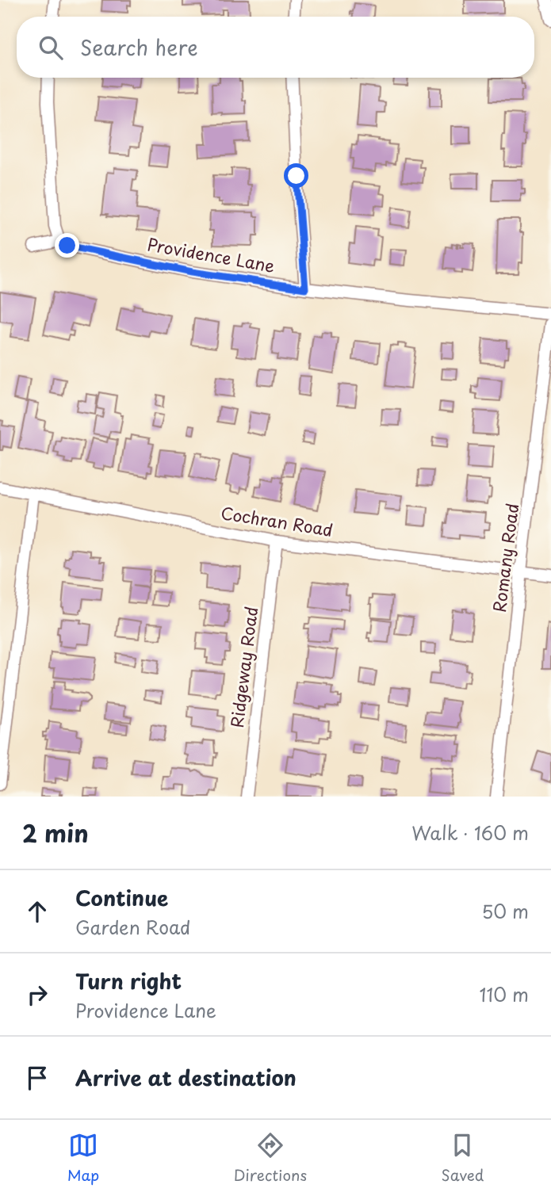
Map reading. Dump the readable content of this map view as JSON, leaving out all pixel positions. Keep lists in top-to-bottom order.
{
  "streets": {
    "street": [
      "Providence Lane",
      "Cochran Road",
      "Romany Road",
      "Ridgeway Road"
    ]
  },
  "crossings": [
    ["Cochran Road", "Romany Road"],
    ["Cochran Road", "Ridgeway Road"]
  ],
  "page": {
    "search": "Search here",
    "heading": ["2 min", "Walk · 160 m"],
    "list": [
      ["Continue", "Garden Road", "50 m"],
      ["Turn right", "Providence Lane", "110 m"],
      "Arrive at destination"
    ],
    "nav": ["Map", "Directions", "Saved"]
  }
}
